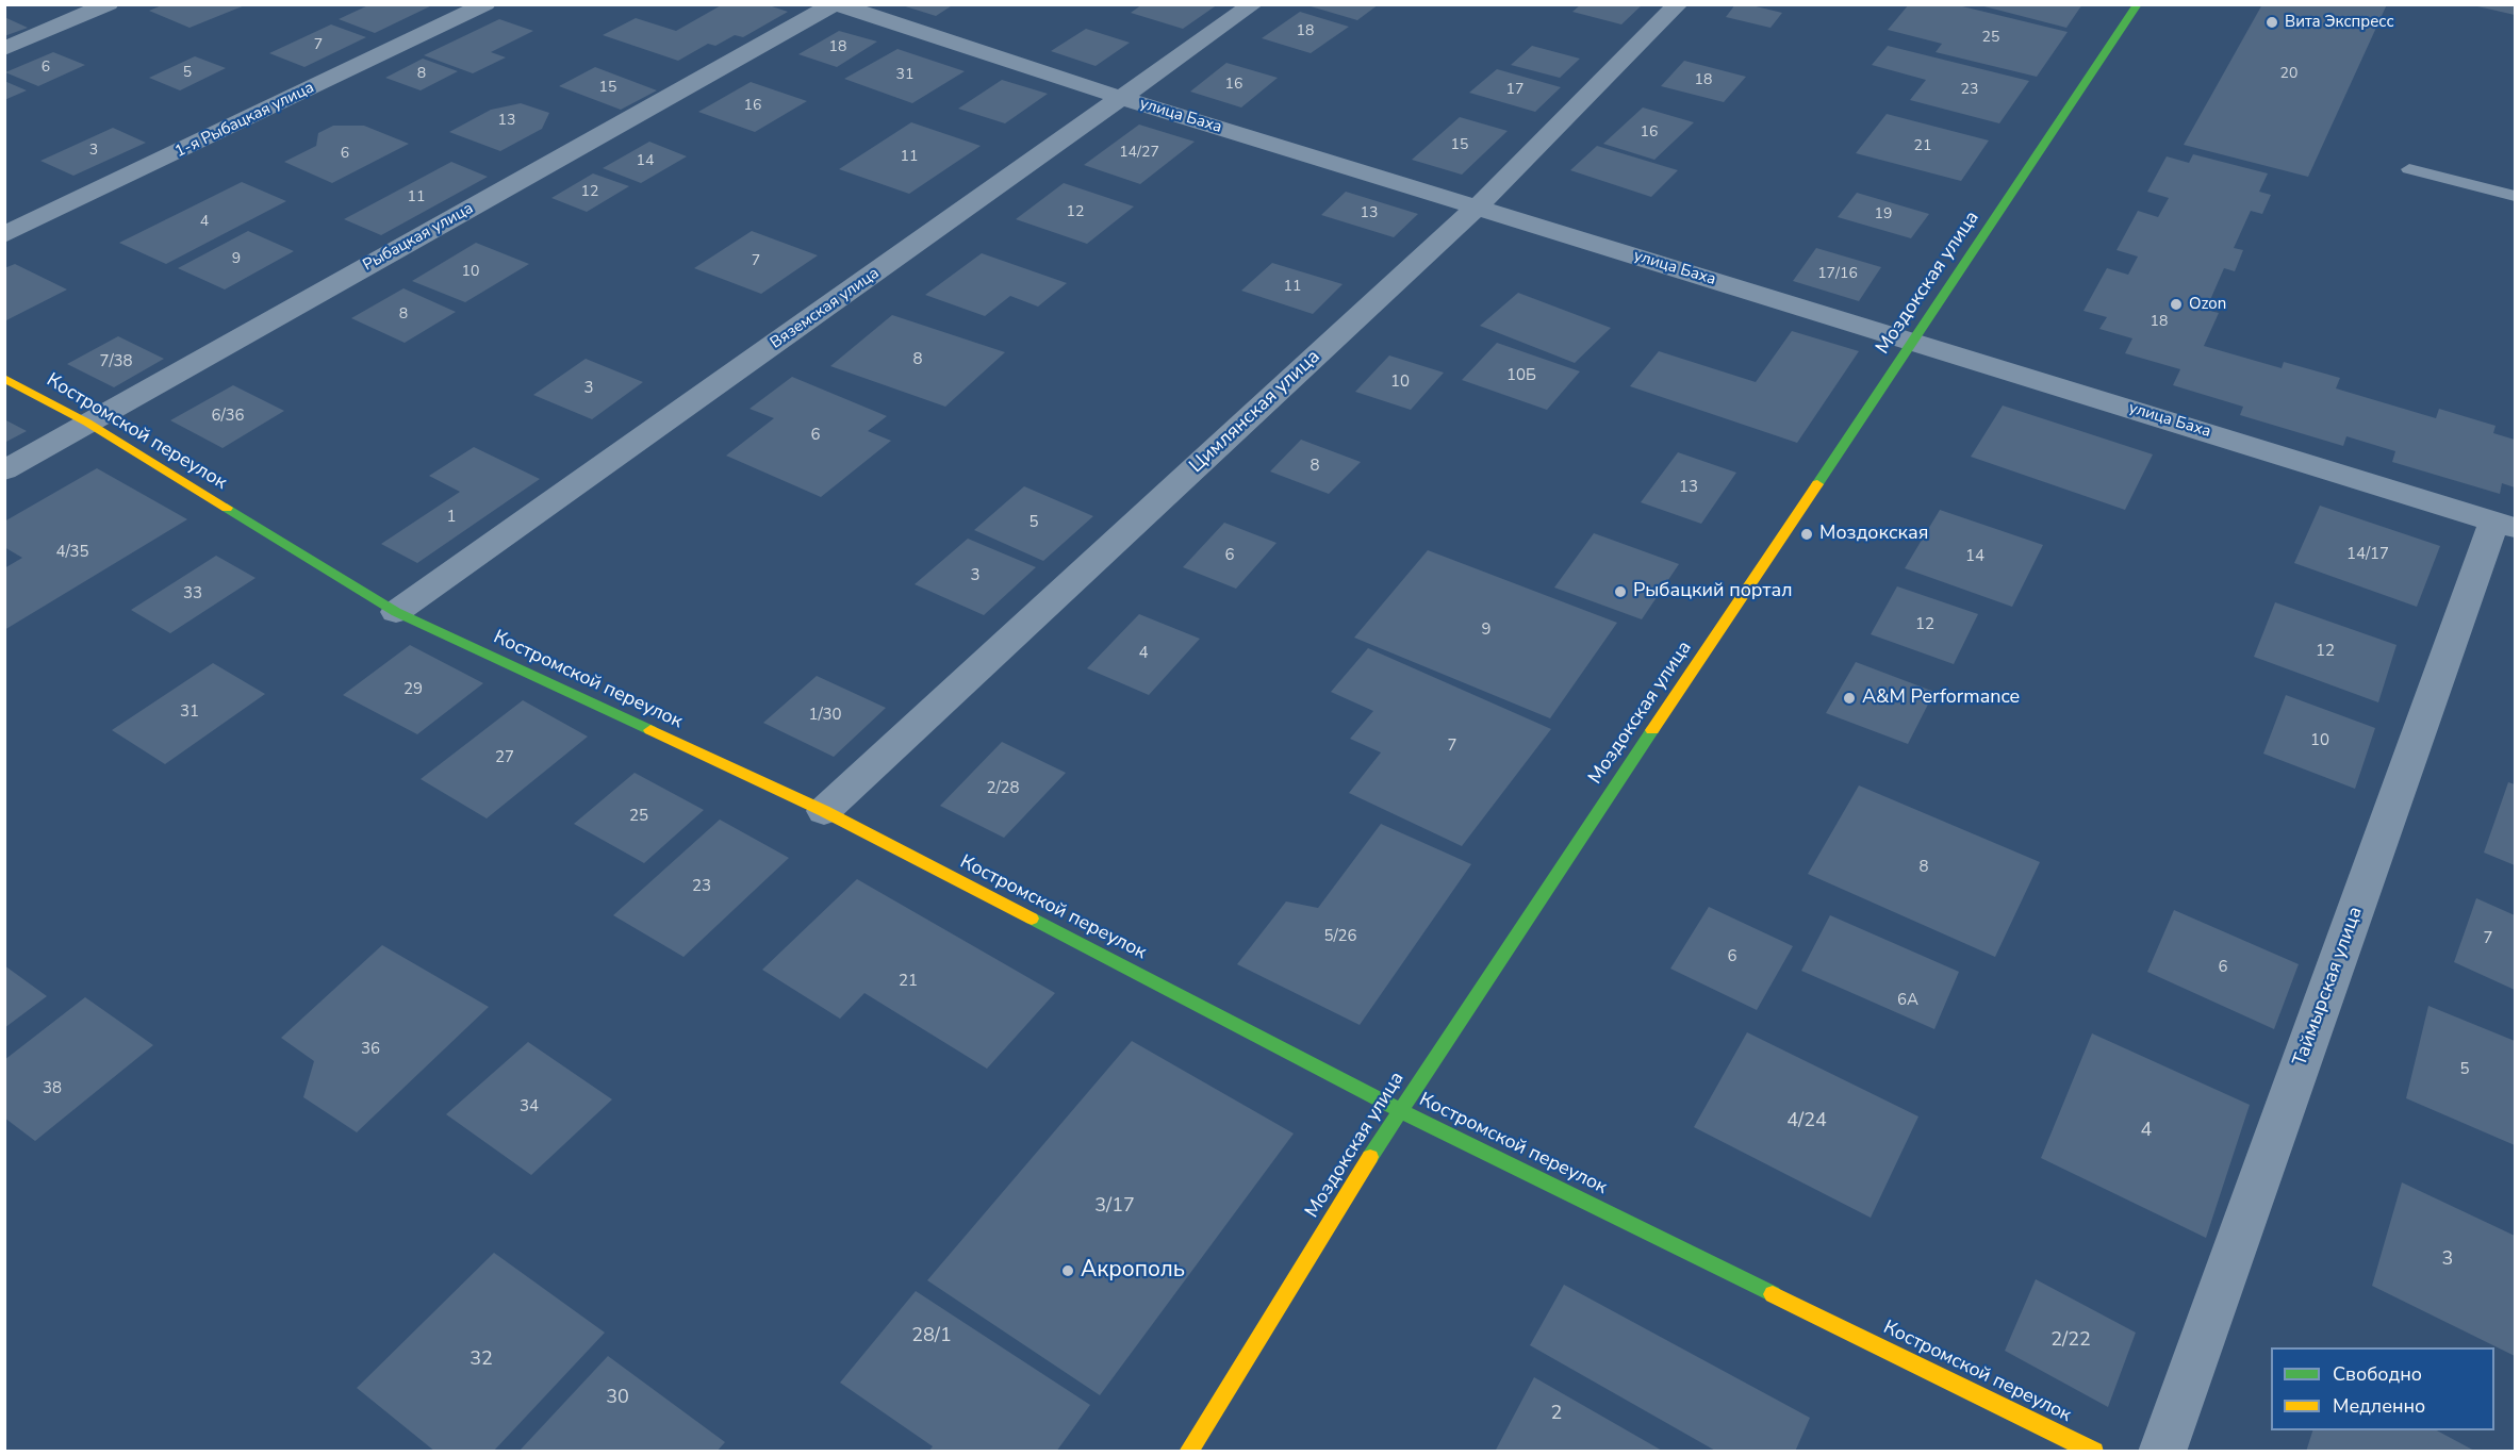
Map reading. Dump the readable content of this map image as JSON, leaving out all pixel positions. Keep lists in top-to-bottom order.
{
  "streets": {
    "main road": ["Моздокская улица", "Костромской переулок"],
    "street": [
      "улица Баха",
      "1-я Рыбацкая улица",
      "Рыбацкая улица",
      "Вяземская улица",
      "Цимлянская улица",
      "Таймырская улица"
    ]
  },
  "crossings": [
    ["улица Баха", "Рыбацкая улица"],
    ["улица Баха", "Моздокская улица"],
    ["улица Баха", "Вяземская улица"],
    ["улица Баха", "Цимлянская улица"],
    ["улица Баха", "Таймырская улица"],
    ["Рыбацкая улица", "Костромской переулок"],
    ["Моздокская улица", "Костромской переулок"],
    ["Вяземская улица", "Костромской переулок"],
    ["Цимлянская улица", "Костромской переулок"]
  ],
  "places": [
    "Вита Экспресс",
    "Ozon",
    "Моздокская",
    "Рыбацкий портал",
    "A&M Performance",
    "Акрополь"
  ],
  "house_numbers": [
    "18",
    "25",
    "7",
    "18",
    "6",
    "5",
    "8",
    "20",
    "31",
    "18",
    "16",
    "15",
    "17",
    "23",
    "16",
    "13",
    "16",
    "15",
    "21",
    "3",
    "14/27",
    "6",
    "11",
    "14",
    "12",
    "11",
    "12",
    "13",
    "19",
    "4",
    "9",
    "7",
    "10",
    "17/16",
    "11",
    "8",
    "18",
    "8",
    "7/38",
    "10Б",
    "10",
    "3",
    "6/36",
    "6",
    "8",
    "13",
    "1",
    "5",
    "4/35",
    "14/17",
    "6",
    "14",
    "3",
    "33",
    "12",
    "9",
    "12",
    "4",
    "29",
    "31",
    "1/30",
    "10",
    "7",
    "27",
    "2/28",
    "25",
    "8",
    "23",
    "5/26",
    "7",
    "6",
    "6",
    "21",
    "6А",
    "36",
    "5",
    "38",
    "34",
    "4/24",
    "4",
    "3/17",
    "3",
    "28/1",
    "2/22",
    "32",
    "30",
    "2"
  ],
  "legend": ["Свободно", "Медленно"]
}
